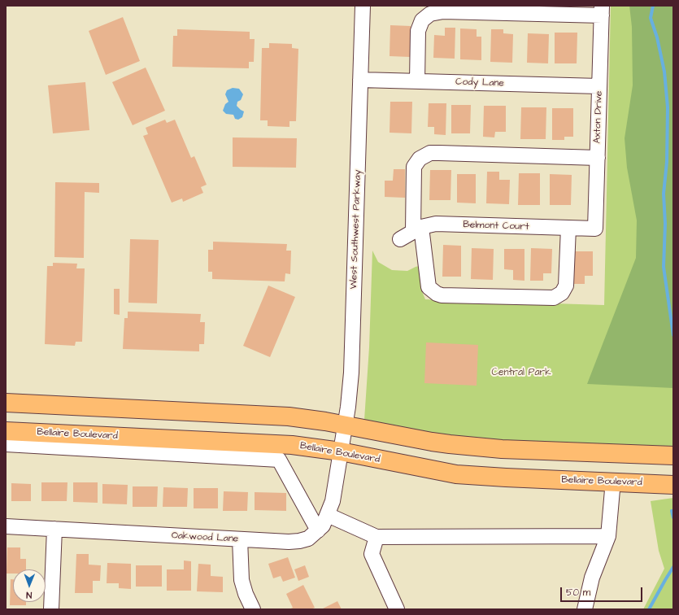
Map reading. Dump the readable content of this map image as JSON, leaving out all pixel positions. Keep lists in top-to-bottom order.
{
  "streets": {
    "main road": ["Bellaire Boulevard"],
    "street": [
      "Cody Lane",
      "Axton Drive",
      "Belmont Court",
      "West Southwest Parkway",
      "Oakwood Lane"
    ]
  },
  "crossings": [
    ["Cody Lane", "Axton Drive"],
    ["Cody Lane", "West Southwest Parkway"],
    ["Axton Drive", "Belmont Court"],
    ["West Southwest Parkway", "Bellaire Boulevard"],
    ["West Southwest Parkway", "Oakwood Lane"],
    ["Bellaire Boulevard", "Oakwood Lane"]
  ],
  "parks": ["Central Park"],
  "scale_bar": "50 m",
  "north": "bottom"
}
